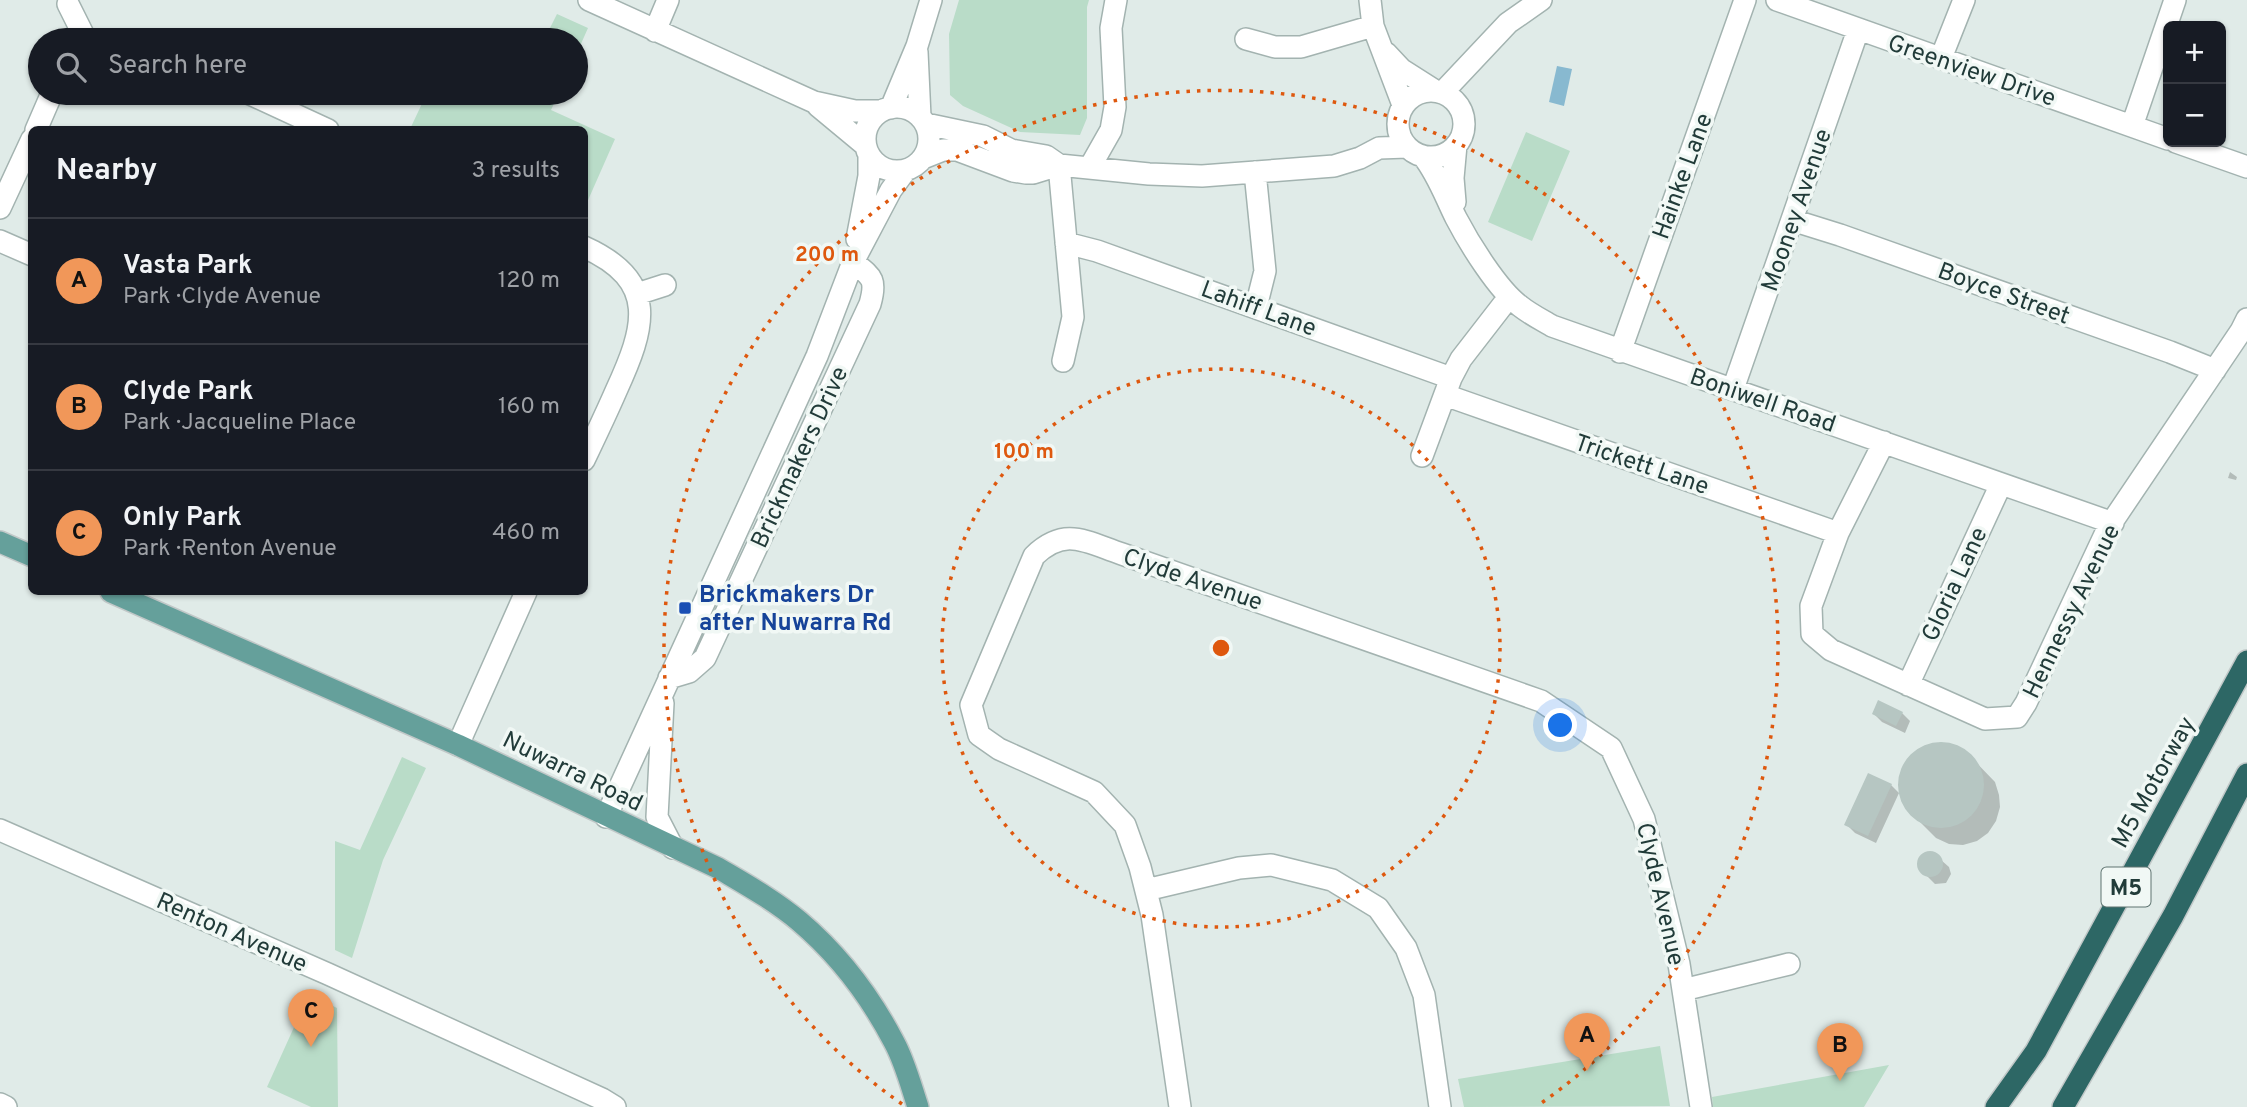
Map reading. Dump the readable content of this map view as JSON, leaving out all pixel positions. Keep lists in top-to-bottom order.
{
  "streets": {
    "highway": ["M5 Motorway", "M5"],
    "main road": ["Nuwarra Road"],
    "street": [
      "Greenview Drive",
      "Hainke Lane",
      "Mooney Avenue",
      "Boyce Street",
      "Lahiff Lane",
      "Boniwell Road",
      "Brickmakers Drive",
      "Trickett Lane",
      "Clyde Avenue",
      "Gloria Lane",
      "Hennessy Avenue",
      "Renton Avenue"
    ]
  },
  "crossings": [
    ["Greenview Drive", "Mooney Avenue"],
    ["Hainke Lane", "Boniwell Road"],
    ["Mooney Avenue", "Boyce Street"],
    ["Mooney Avenue", "Boniwell Road"],
    ["Boyce Street", "Hennessy Avenue"],
    ["Lahiff Lane", "Trickett Lane"],
    ["Boniwell Road", "Gloria Lane"],
    ["Boniwell Road", "Hennessy Avenue"],
    ["Brickmakers Drive", "Nuwarra Road"],
    ["Trickett Lane", "Hennessy Avenue"],
    ["Gloria Lane", "Hennessy Avenue"]
  ],
  "places": {
    "transit": ["Brickmakers Dr after Nuwarra Rd"]
  },
  "page": {
    "map_buttons": ["+", "−"],
    "search": "Search here",
    "heading": ["Nearby", "3 results"],
    "list": [
      {
        "mark": "A",
        "name": "Vasta Park",
        "note": "Park · Clyde Avenue",
        "value": "120 m"
      },
      {
        "mark": "B",
        "name": "Clyde Park",
        "note": "Park · Jacqueline Place",
        "value": "160 m"
      },
      {
        "mark": "C",
        "name": "Only Park",
        "note": "Park · Renton Avenue",
        "value": "460 m"
      }
    ],
    "pins": ["C", "A", "B"]
  },
  "rings": ["200 m", "100 m"]
}
